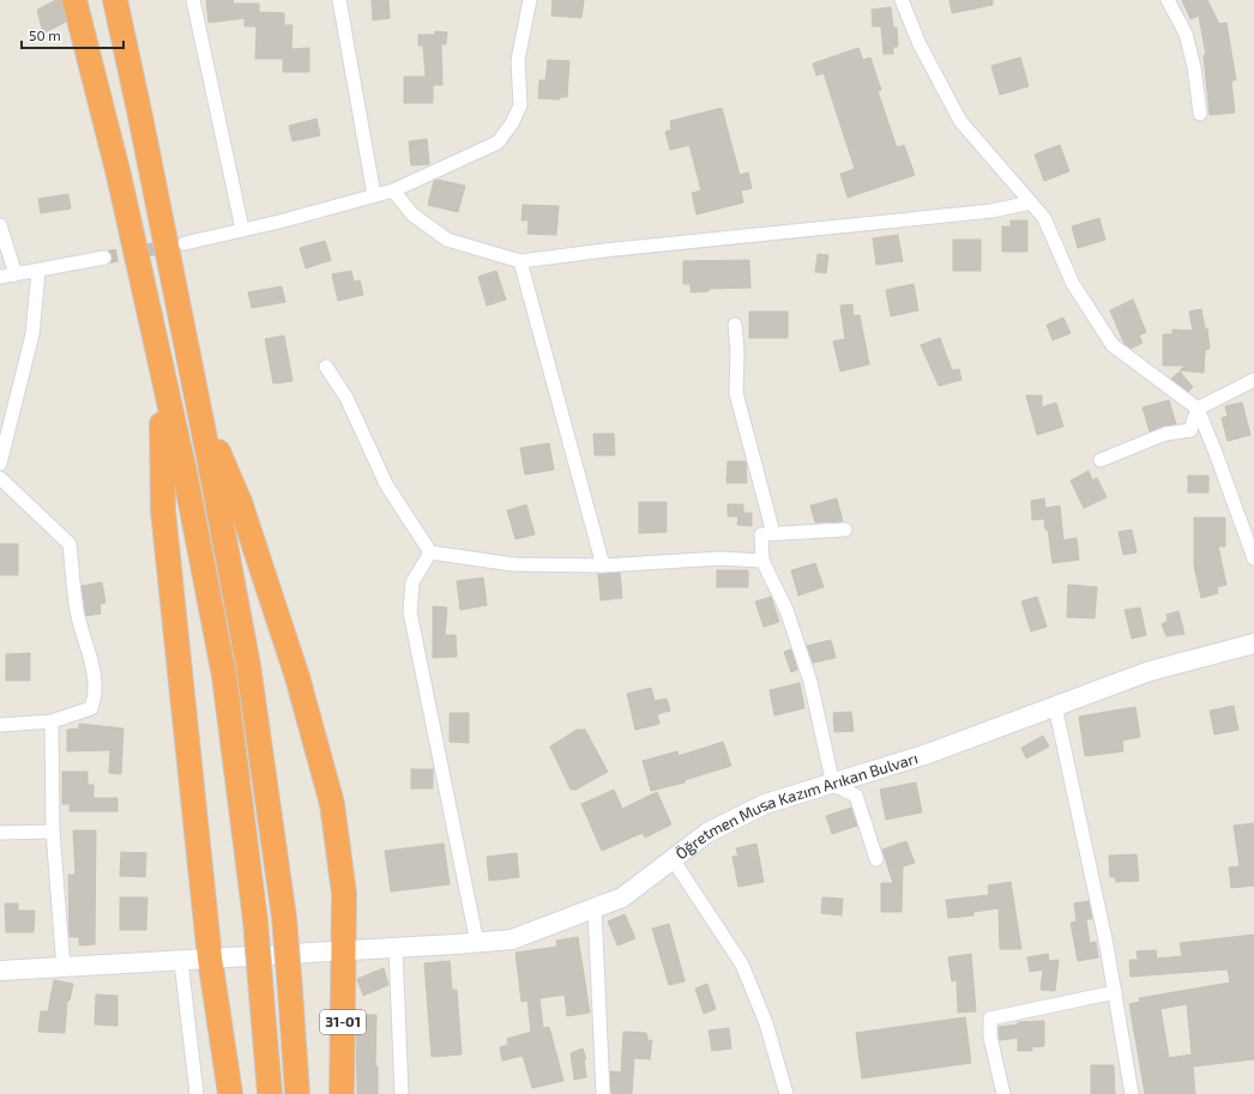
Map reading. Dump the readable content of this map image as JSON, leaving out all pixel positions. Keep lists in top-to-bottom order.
{
  "streets": {
    "highway": ["31-01"],
    "street": ["Öğretmen Musa Kazım Arıkan Bulvarı"]
  },
  "crossings": [
    ["Öğretmen Musa Kazım Arıkan Bulvarı", "31-01"]
  ],
  "scale_bar": "50 m"
}
